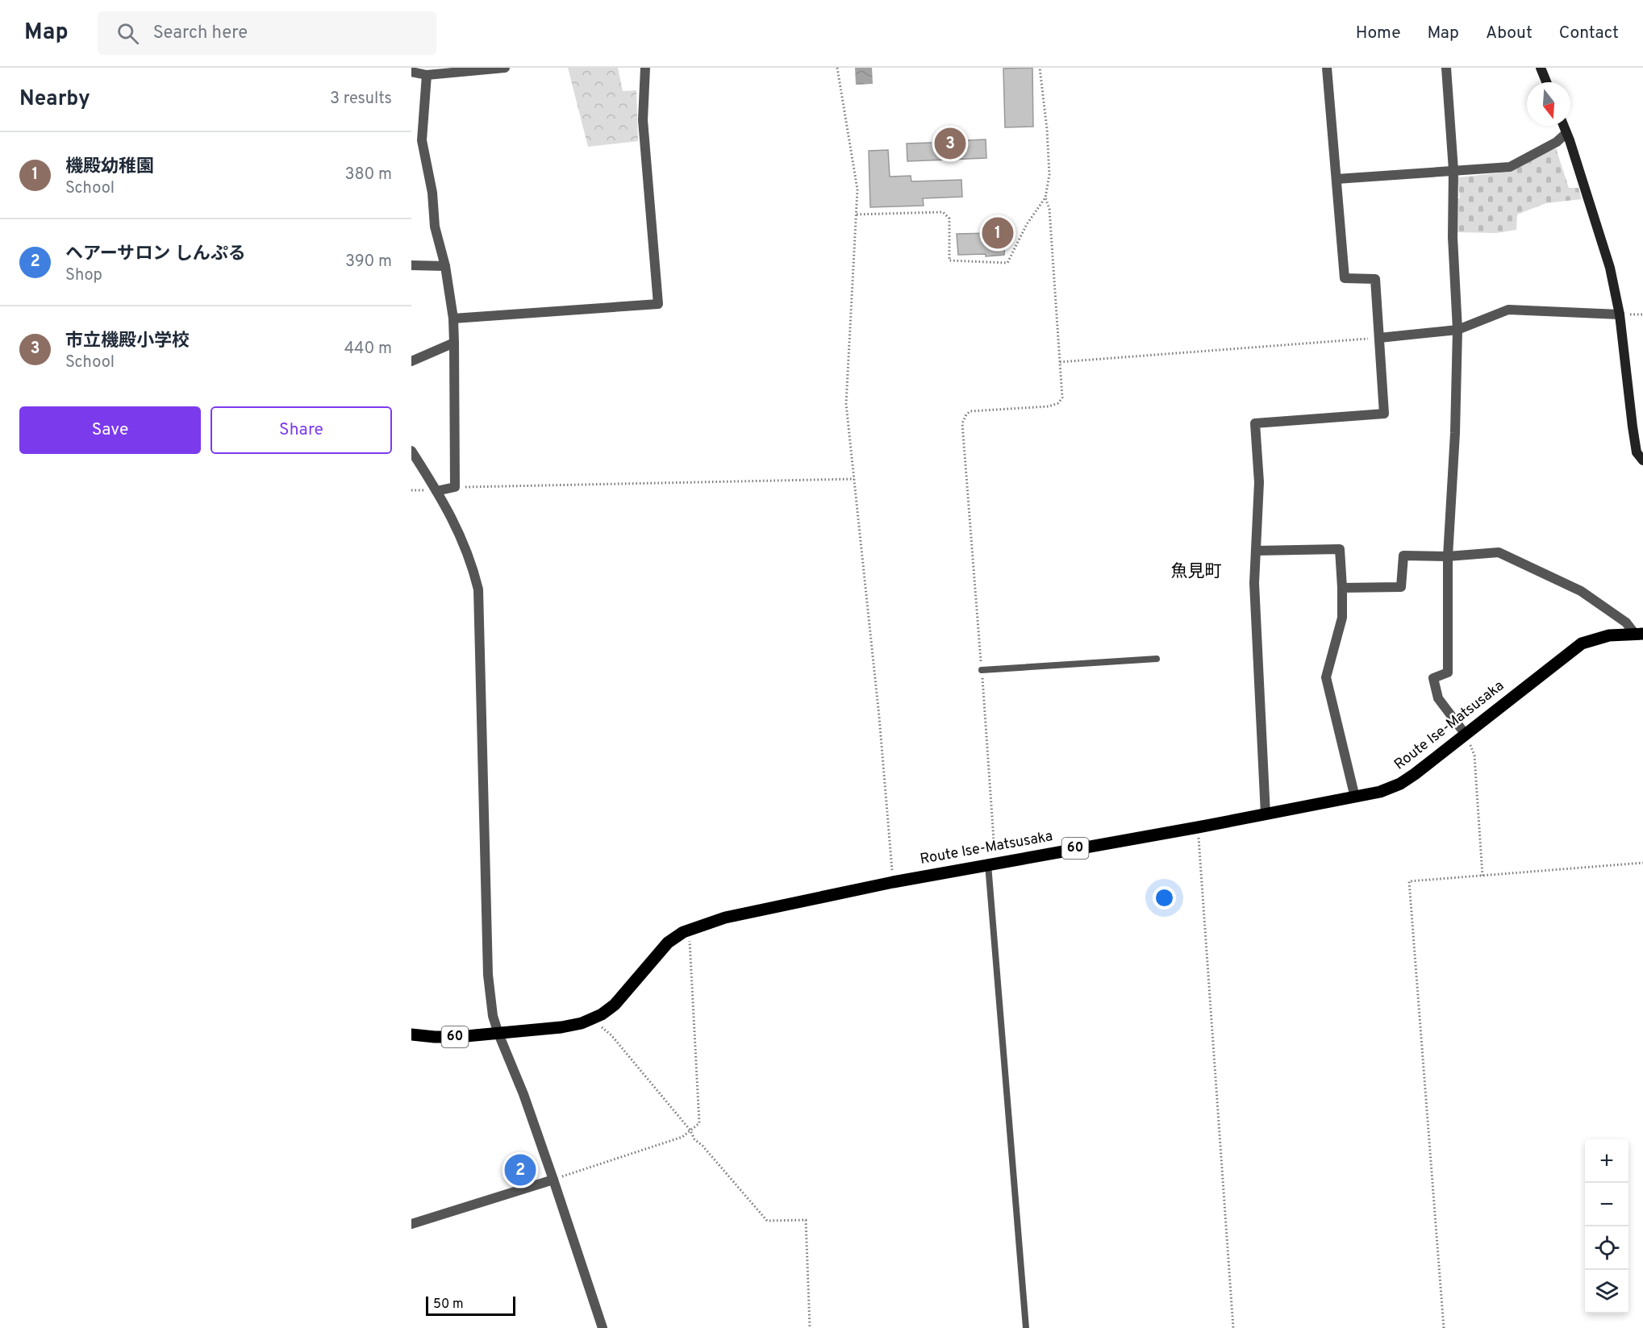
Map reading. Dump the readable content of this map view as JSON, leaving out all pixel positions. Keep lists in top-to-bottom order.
{
  "streets": {
    "main road": ["Route Ise-Matsusaka", "60"]
  },
  "districts": ["魚見町"],
  "scale_bar": "50 m",
  "north": "bottom",
  "page": {
    "header": "Map",
    "search": "Search here",
    "nav": [
      "Home",
      "Map",
      "About",
      "Contact"
    ],
    "heading": ["Nearby", "3 results"],
    "pins": ["3", "1", "2"],
    "list": [
      {
        "mark": "1",
        "name": "機殿幼稚園",
        "note": "School",
        "value": "380 m"
      },
      {
        "mark": "2",
        "name": "ヘアーサロン しんぷる",
        "note": "Shop",
        "value": "390 m"
      },
      {
        "mark": "3",
        "name": "市立機殿小学校",
        "note": "School",
        "value": "440 m"
      }
    ],
    "buttons": ["Save", "Share"],
    "map_buttons": ["+", "−"],
    "scale": "50 m"
  }
}
